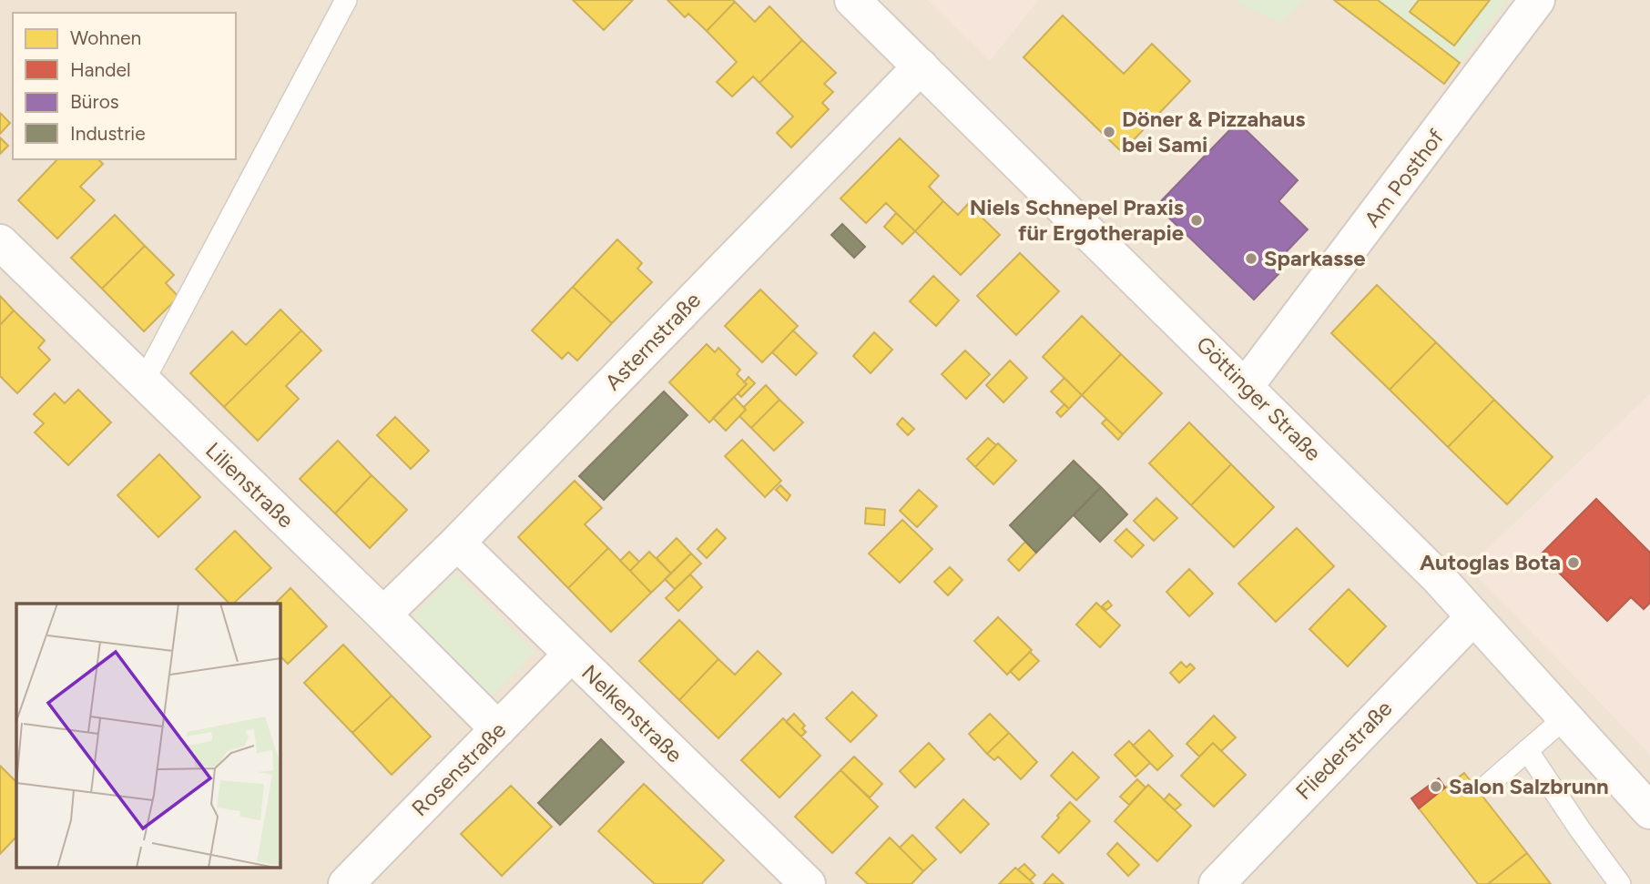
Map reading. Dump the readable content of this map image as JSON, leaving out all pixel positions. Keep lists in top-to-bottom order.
{
  "streets": {
    "street": [
      "Am Posthof",
      "Asternstraße",
      "Göttinger Straße",
      "Lilienstraße",
      "Nelkenstraße",
      "Fliederstraße",
      "Rosenstraße"
    ]
  },
  "crossings": [
    ["Am Posthof", "Göttinger Straße"],
    ["Asternstraße", "Göttinger Straße"],
    ["Asternstraße", "Lilienstraße"],
    ["Asternstraße", "Nelkenstraße"],
    ["Göttinger Straße", "Fliederstraße"],
    ["Lilienstraße", "Rosenstraße"],
    ["Nelkenstraße", "Rosenstraße"]
  ],
  "places": [
    "Döner & Pizzahaus bei Sami",
    "Niels Schnepel Praxis für Ergotherapie",
    "Sparkasse",
    "Autoglas Bota",
    "Salon Salzbrunn"
  ],
  "legend": [
    "Wohnen",
    "Handel",
    "Büros",
    "Industrie"
  ]
}
